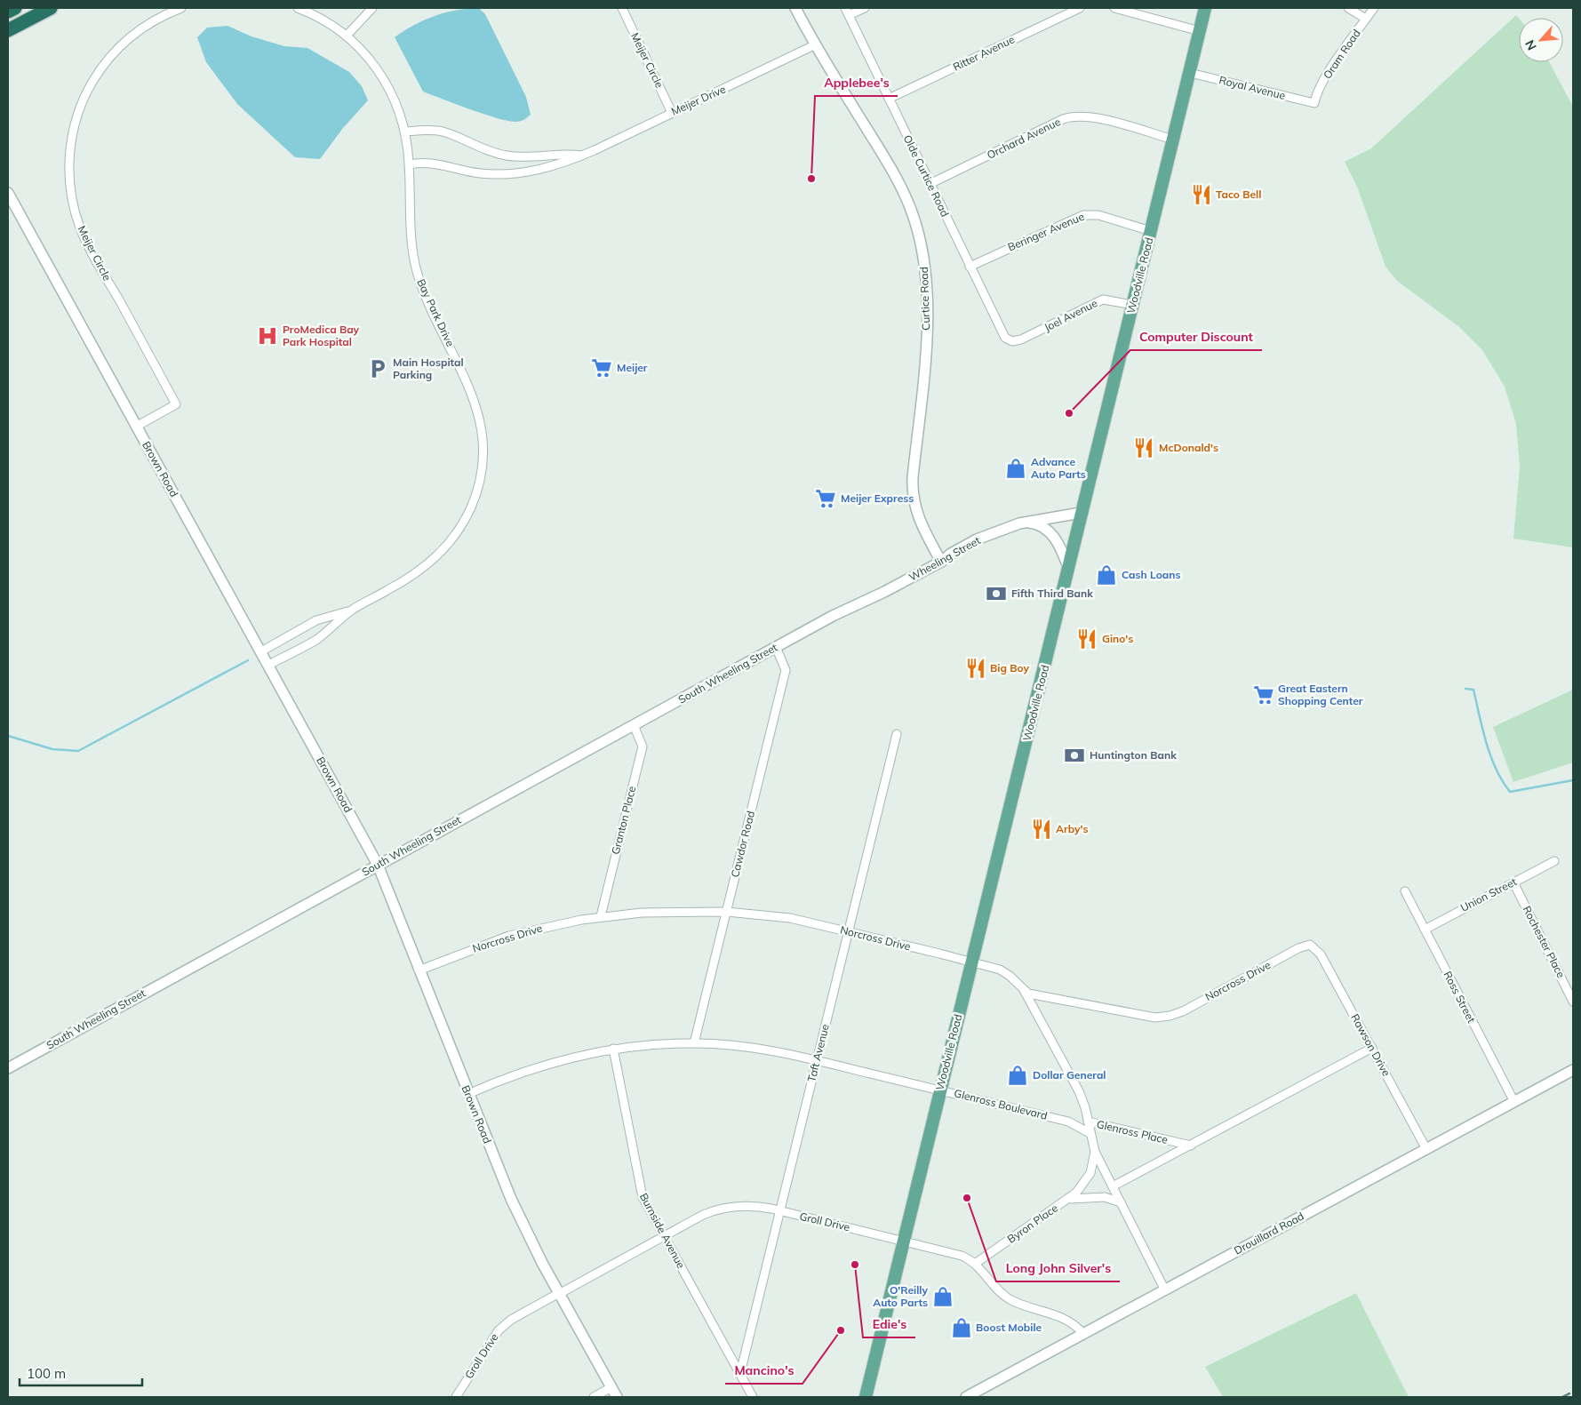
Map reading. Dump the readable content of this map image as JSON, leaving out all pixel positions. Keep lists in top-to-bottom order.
{
  "streets": {
    "main road": ["Woodville Road"],
    "street": [
      "Ritter Avenue",
      "Oram Road",
      "Meijer Circle",
      "Royal Avenue",
      "Meijer Drive",
      "Orchard Avenue",
      "Olde Curtice Road",
      "Beringer Avenue",
      "Curtice Road",
      "Bay Park Drive",
      "Joel Avenue",
      "Brown Road",
      "Wheeling Street",
      "South Wheeling Street",
      "Granton Place",
      "Cawdor Road",
      "Union Street",
      "Norcross Drive",
      "Rochester Place",
      "Ross Street",
      "Rawson Drive",
      "Taft Avenue",
      "Glenross Boulevard",
      "Glenross Place",
      "Groll Drive",
      "Byron Place",
      "Burnside Avenue",
      "Drouillard Road"
    ]
  },
  "crossings": [
    ["Ritter Avenue", "Olde Curtice Road"],
    ["Oram Road", "Royal Avenue"],
    ["Meijer Circle", "Meijer Drive"],
    ["Meijer Circle", "Brown Road"],
    ["Royal Avenue", "Woodville Road"],
    ["Meijer Drive", "Curtice Road"],
    ["Meijer Drive", "Bay Park Drive"],
    ["Orchard Avenue", "Olde Curtice Road"],
    ["Orchard Avenue", "Woodville Road"],
    ["Olde Curtice Road", "Beringer Avenue"],
    ["Olde Curtice Road", "Joel Avenue"],
    ["Beringer Avenue", "Woodville Road"],
    ["Woodville Road", "Joel Avenue"],
    ["Woodville Road", "Wheeling Street"],
    ["Woodville Road", "Norcross Drive"],
    ["Woodville Road", "Glenross Boulevard"],
    ["Woodville Road", "Groll Drive"],
    ["Curtice Road", "Wheeling Street"],
    ["Bay Park Drive", "Brown Road"],
    ["Brown Road", "South Wheeling Street"],
    ["Brown Road", "Norcross Drive"],
    ["Brown Road", "Glenross Boulevard"],
    ["Brown Road", "Groll Drive"],
    ["Wheeling Street", "South Wheeling Street"],
    ["South Wheeling Street", "Granton Place"],
    ["South Wheeling Street", "Cawdor Road"],
    ["Granton Place", "Norcross Drive"],
    ["Cawdor Road", "Norcross Drive"],
    ["Cawdor Road", "Glenross Boulevard"],
    ["Union Street", "Rochester Place"],
    ["Union Street", "Ross Street"],
    ["Norcross Drive", "Rawson Drive"],
    ["Norcross Drive", "Taft Avenue"],
    ["Norcross Drive", "Glenross Place"],
    ["Ross Street", "Drouillard Road"],
    ["Rawson Drive", "Glenross Place"],
    ["Rawson Drive", "Drouillard Road"],
    ["Taft Avenue", "Glenross Boulevard"],
    ["Taft Avenue", "Groll Drive"],
    ["Taft Avenue", "Burnside Avenue"],
    ["Glenross Boulevard", "Burnside Avenue"],
    ["Groll Drive", "Byron Place"],
    ["Groll Drive", "Burnside Avenue"],
    ["Groll Drive", "Drouillard Road"]
  ],
  "places": {
    "other": [
      "Applebee's",
      "Computer Discount",
      "Long John Silver's",
      "Edie's",
      "Mancino's"
    ],
    "restaurant": [
      "Taco Bell",
      "McDonald's",
      "Gino's",
      "Big Boy",
      "Arby's"
    ],
    "hospital": ["ProMedica Bay Park Hospital"],
    "supermarket": ["Meijer", "Meijer Express", "Great Eastern Shopping Center"],
    "parking": ["Main Hospital Parking"],
    "shop": [
      "Advance Auto Parts",
      "Cash Loans",
      "Dollar General",
      "O'Reilly Auto Parts",
      "Boost Mobile"
    ],
    "bank": ["Fifth Third Bank", "Huntington Bank"]
  },
  "scale_bar": "100 m",
  "north": "bottom left"
}
